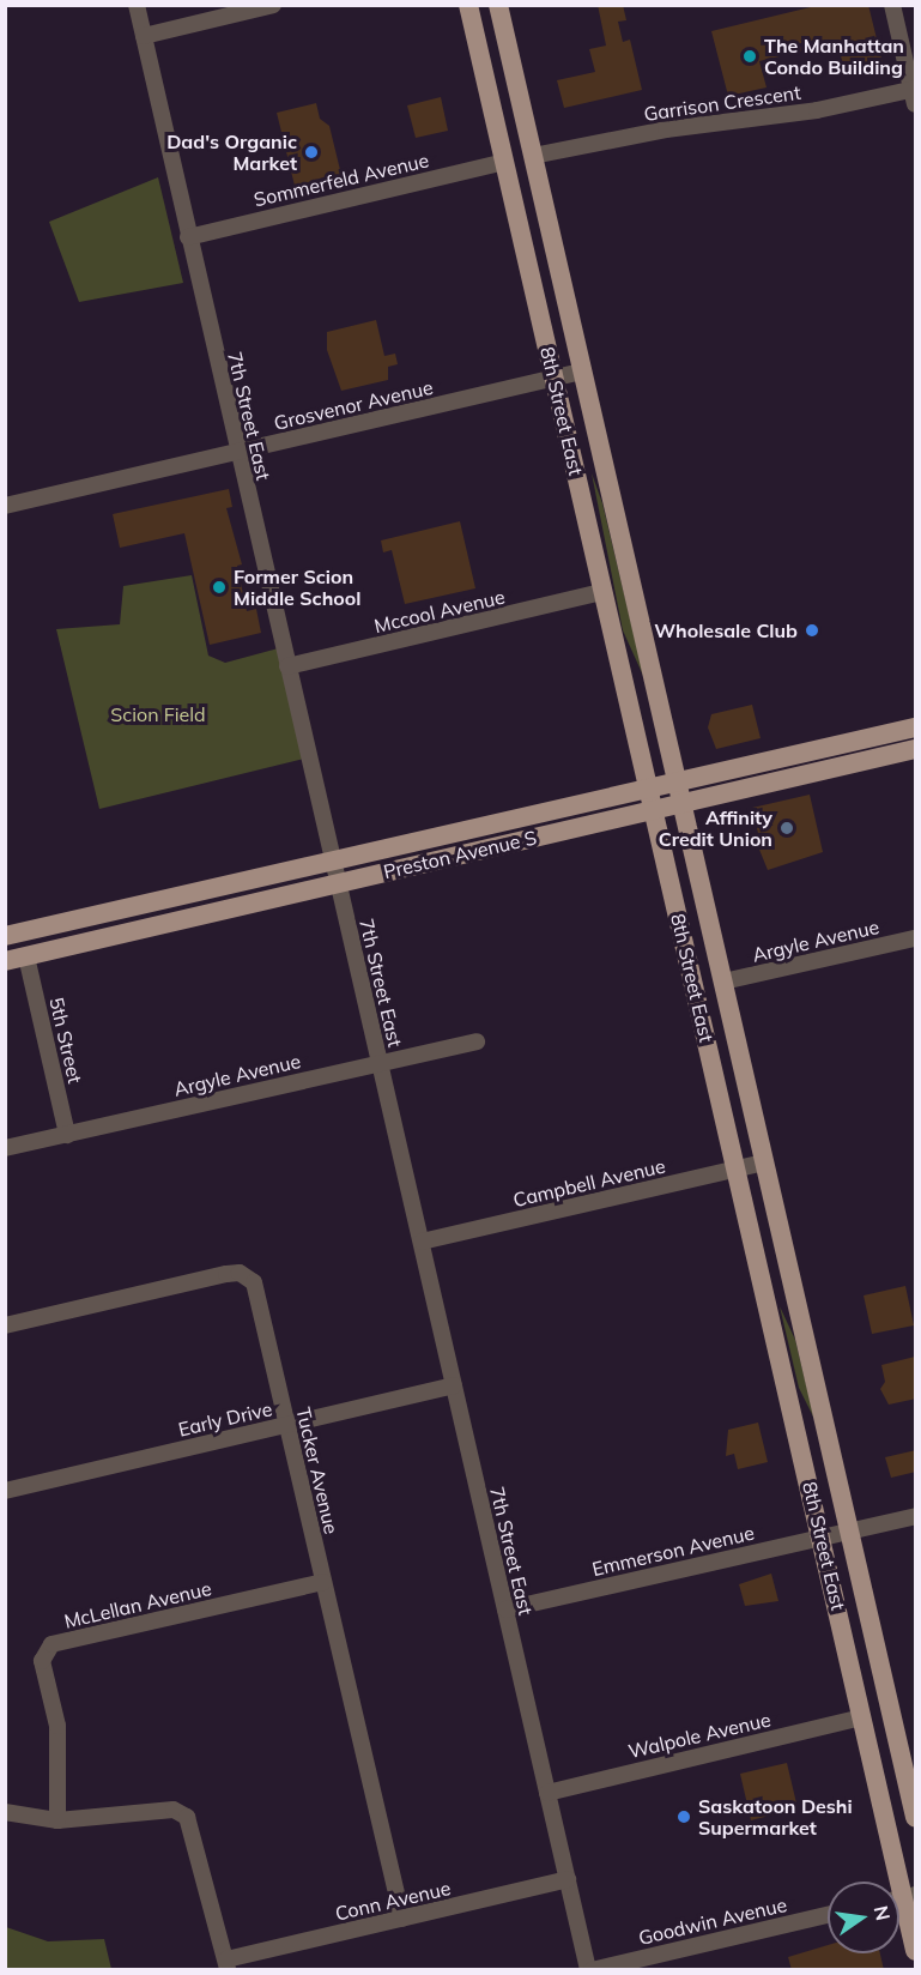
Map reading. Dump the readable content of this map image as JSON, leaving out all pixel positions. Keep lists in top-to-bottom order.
{
  "streets": {
    "main road": ["8th Street East", "Preston Avenue S"],
    "street": [
      "Garrison Crescent",
      "Sommerfeld Avenue",
      "Grosvenor Avenue",
      "7th Street East",
      "Mccool Avenue",
      "Argyle Avenue",
      "5th Street",
      "Campbell Avenue",
      "Early Drive",
      "Tucker Avenue",
      "Emmerson Avenue",
      "McLellan Avenue",
      "Walpole Avenue",
      "Conn Avenue",
      "Goodwin Avenue"
    ]
  },
  "crossings": [
    ["Garrison Crescent", "8th Street East"],
    ["Sommerfeld Avenue", "8th Street East"],
    ["Sommerfeld Avenue", "7th Street East"],
    ["Grosvenor Avenue", "8th Street East"],
    ["Grosvenor Avenue", "7th Street East"],
    ["8th Street East", "Mccool Avenue"],
    ["8th Street East", "Preston Avenue S"],
    ["8th Street East", "Argyle Avenue"],
    ["8th Street East", "Campbell Avenue"],
    ["8th Street East", "Emmerson Avenue"],
    ["8th Street East", "Walpole Avenue"],
    ["7th Street East", "Mccool Avenue"],
    ["7th Street East", "Preston Avenue S"],
    ["7th Street East", "Argyle Avenue"],
    ["7th Street East", "Campbell Avenue"],
    ["7th Street East", "Early Drive"],
    ["7th Street East", "Emmerson Avenue"],
    ["7th Street East", "Walpole Avenue"],
    ["7th Street East", "Conn Avenue"],
    ["7th Street East", "Goodwin Avenue"],
    ["Preston Avenue S", "5th Street"],
    ["Argyle Avenue", "5th Street"],
    ["Early Drive", "Tucker Avenue"],
    ["Tucker Avenue", "McLellan Avenue"],
    ["Tucker Avenue", "Conn Avenue"]
  ],
  "parks": ["Scion Field"],
  "places": [
    "The Manhattan Condo Building",
    "Dad's Organic Market",
    "Former Scion Middle School",
    "Wholesale Club",
    "Affinity Credit Union",
    "Saskatoon Deshi Supermarket"
  ],
  "north": "right"
}
